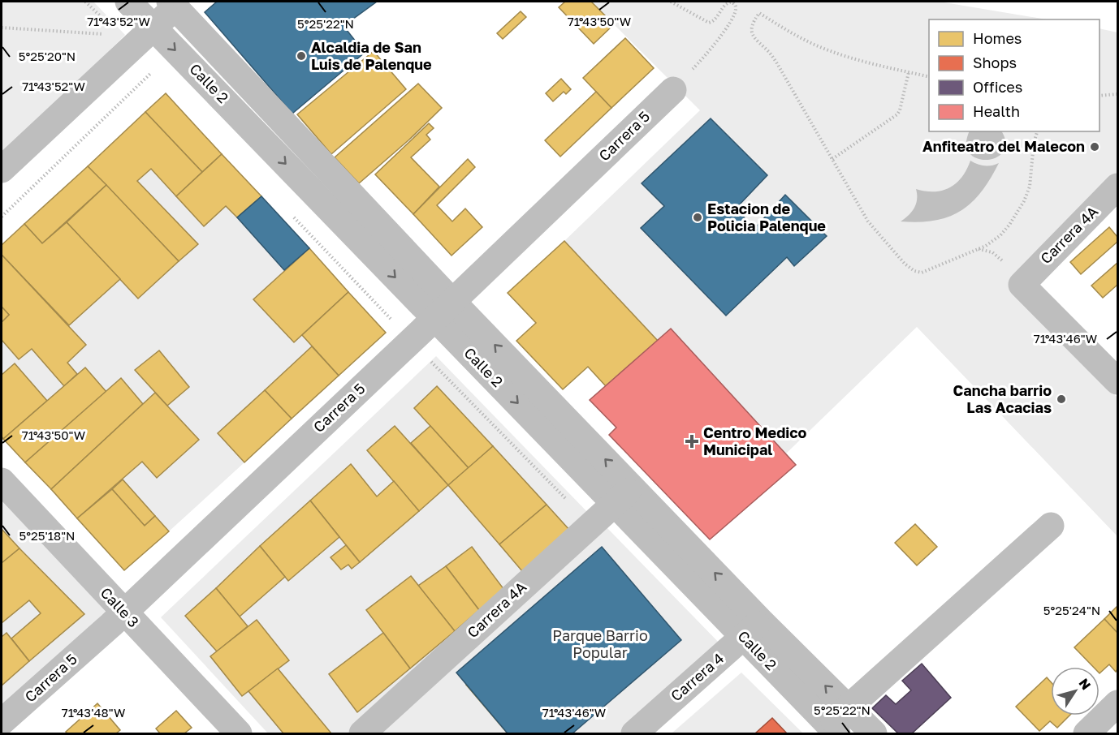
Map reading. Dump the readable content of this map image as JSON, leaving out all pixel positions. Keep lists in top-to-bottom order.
{
  "streets": {
    "street": [
      "Calle 2",
      "Carrera 5",
      "Carrera 4A",
      "Calle 3",
      "Carrera 4"
    ]
  },
  "crossings": [
    ["Calle 2", "Carrera 5"],
    ["Calle 2", "Carrera 4A"],
    ["Calle 2", "Carrera 4"],
    ["Carrera 5", "Calle 3"]
  ],
  "parks": ["Parque Barrio Popular"],
  "places": {
    "other": [
      "Alcaldia de San Luis de Palenque",
      "Anfiteatro del Malecon",
      "Estacion de Policia Palenque",
      "Cancha barrio Las Acacias"
    ],
    "health": ["Centro Medico Municipal"]
  },
  "legend": [
    "Homes",
    "Shops",
    "Offices",
    "Health"
  ],
  "north": "top right",
  "coordinates": [
    "71°43'52\"W",
    "71°43'50\"W",
    "5°25'22\"N",
    "5°25'20\"N",
    "71°43'46\"W",
    "5°25'18\"N",
    "5°25'24\"N",
    "71°43'48\"W"
  ]
}
